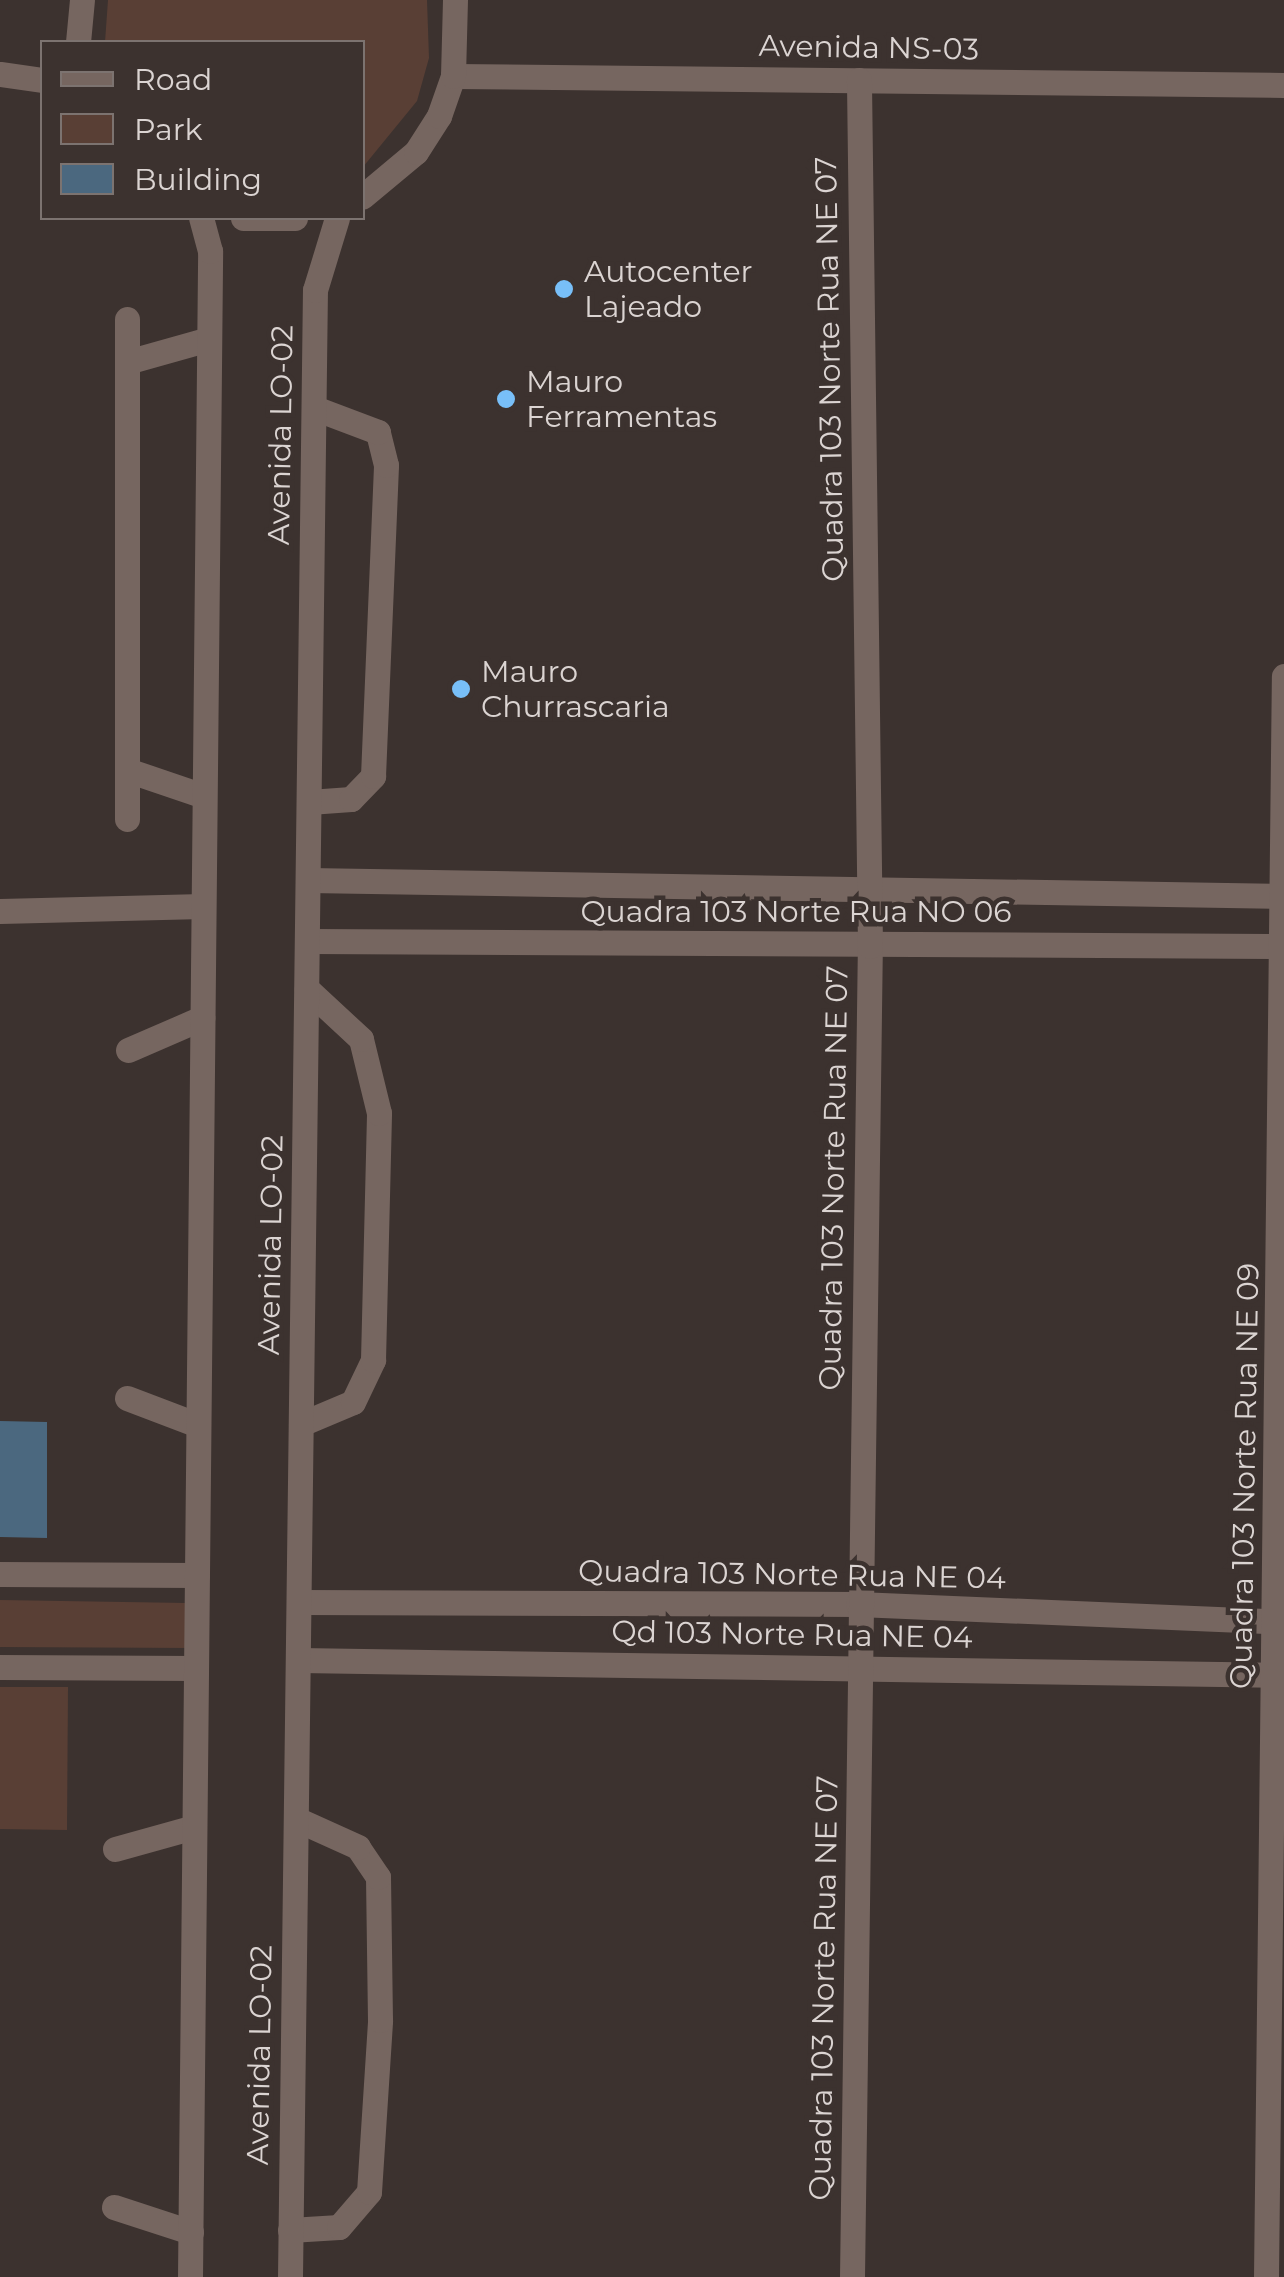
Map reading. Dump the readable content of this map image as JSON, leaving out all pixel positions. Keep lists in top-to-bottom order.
{
  "streets": {
    "street": [
      "Avenida NS-03",
      "Quadra 103 Norte Rua NE 07",
      "Avenida LO-02",
      "Quadra 103 Norte Rua NO 06",
      "Quadra 103 Norte Rua NE 09",
      "Quadra 103 Norte Rua NE 04",
      "Qd 103 Norte Rua NE 04"
    ]
  },
  "crossings": [
    ["Avenida NS-03", "Quadra 103 Norte Rua NE 07"],
    ["Quadra 103 Norte Rua NE 07", "Quadra 103 Norte Rua NO 06"],
    ["Quadra 103 Norte Rua NE 07", "Quadra 103 Norte Rua NE 04"],
    ["Quadra 103 Norte Rua NE 07", "Qd 103 Norte Rua NE 04"],
    ["Avenida LO-02", "Quadra 103 Norte Rua NO 06"],
    ["Avenida LO-02", "Quadra 103 Norte Rua NE 04"],
    ["Avenida LO-02", "Qd 103 Norte Rua NE 04"],
    ["Quadra 103 Norte Rua NO 06", "Quadra 103 Norte Rua NE 09"],
    ["Quadra 103 Norte Rua NE 09", "Quadra 103 Norte Rua NE 04"],
    ["Quadra 103 Norte Rua NE 09", "Qd 103 Norte Rua NE 04"]
  ],
  "places": ["Autocenter Lajeado", "Mauro Ferramentas", "Mauro Churrascaria"],
  "legend": ["Road", "Park", "Building"]
}
